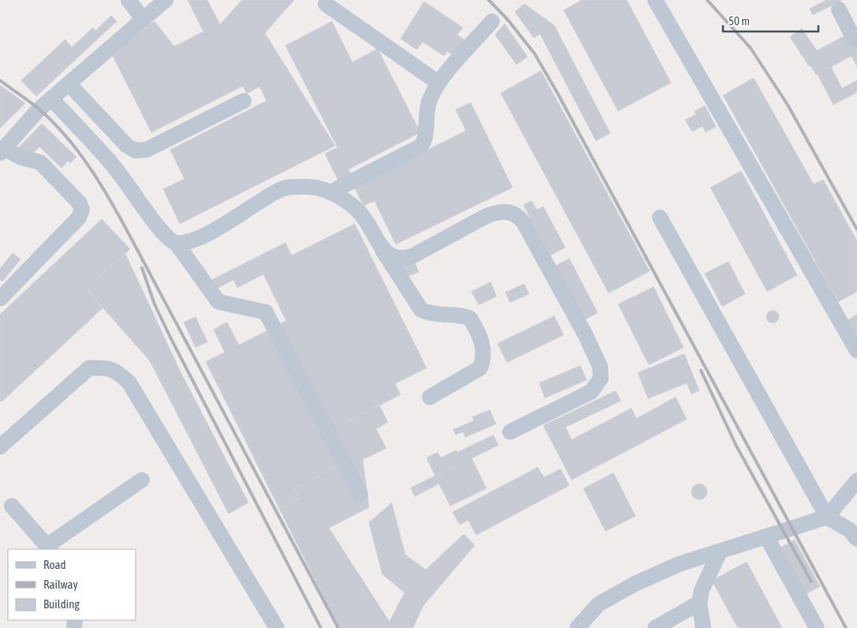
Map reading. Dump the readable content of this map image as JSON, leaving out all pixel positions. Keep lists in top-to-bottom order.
{
  "legend": ["Road", "Railway", "Building"],
  "scale_bar": "50 m"
}
